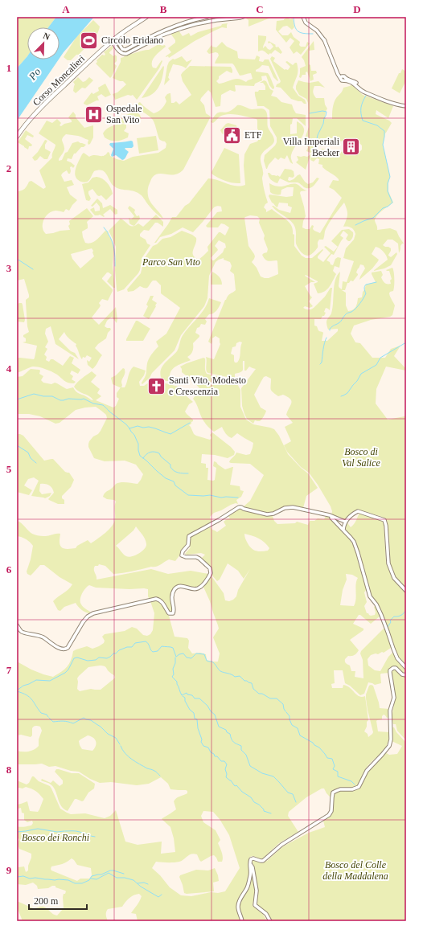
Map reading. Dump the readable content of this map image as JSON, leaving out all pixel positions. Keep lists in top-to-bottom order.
{
  "streets": {
    "main road": ["Corso Moncalieri"]
  },
  "water": ["Po"],
  "parks": [
    "Parco San Vito",
    "Bosco di Val Salice",
    "Bosco dei Ronchi",
    "Bosco del Colle della Maddalena"
  ],
  "places": {
    "sports": ["Circolo Eridano"],
    "hospital": ["Ospedale San Vito"],
    "public building": ["ETF"],
    "building": ["Villa Imperiali Becker"],
    "church": ["Santi Vito, Modesto e Crescenzia"]
  },
  "scale_bar": "200 m",
  "north": "top right",
  "grid": {
    "columns": [
      "A",
      "B",
      "C",
      "D"
    ],
    "rows": [
      "1",
      "2",
      "3",
      "4",
      "5",
      "6",
      "7",
      "8",
      "9"
    ]
  }
}
